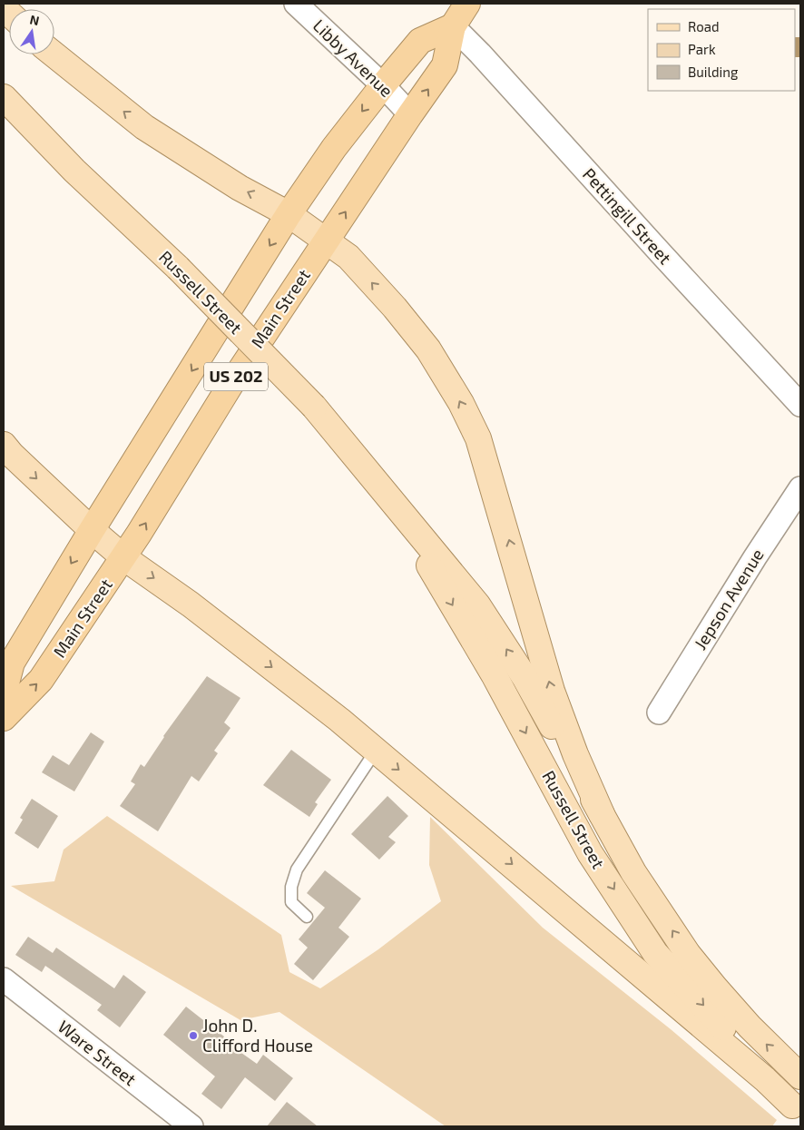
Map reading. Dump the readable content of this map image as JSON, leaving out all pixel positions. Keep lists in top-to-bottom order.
{
  "streets": {
    "highway": ["Main Street", "US 202"],
    "main road": ["Russell Street"],
    "street": [
      "Libby Avenue",
      "Pettingill Street",
      "Jepson Avenue",
      "Ware Street"
    ]
  },
  "crossings": [
    ["Libby Avenue", "Main Street"],
    ["Pettingill Street", "Main Street"]
  ],
  "places": ["John D. Clifford House"],
  "legend": ["Road", "Park", "Building"],
  "north": "top"
}
